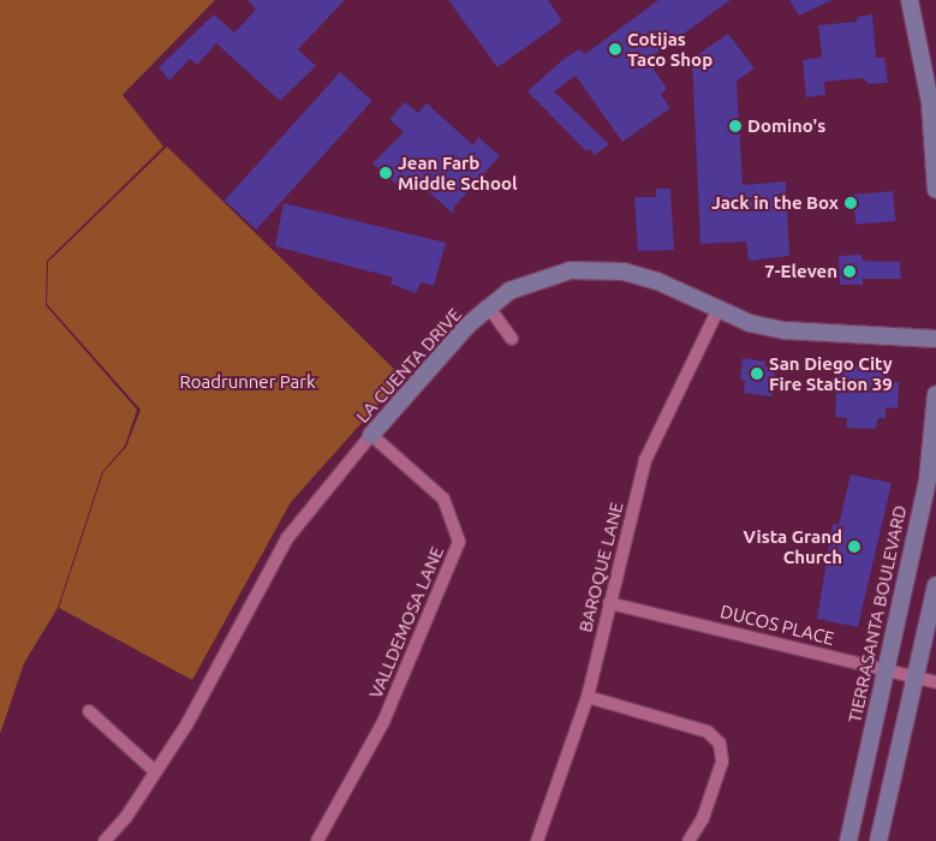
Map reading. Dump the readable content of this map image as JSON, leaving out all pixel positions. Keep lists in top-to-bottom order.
{
  "streets": {
    "main road": ["LA CUENTA DRIVE", "TIERRASANTA BOULEVARD"],
    "street": ["BAROQUE LANE", "VALLDEMOSA LANE", "DUCOS PLACE"]
  },
  "crossings": [
    ["LA CUENTA DRIVE", "BAROQUE LANE"],
    ["LA CUENTA DRIVE", "VALLDEMOSA LANE"],
    ["BAROQUE LANE", "DUCOS PLACE"],
    ["TIERRASANTA BOULEVARD", "DUCOS PLACE"]
  ],
  "parks": ["Roadrunner Park"],
  "places": [
    "Cotijas Taco Shop",
    "Domino's",
    "Jean Farb Middle School",
    "Jack in the Box",
    "7-Eleven",
    "San Diego City Fire Station 39",
    "Vista Grand Church"
  ]
}
